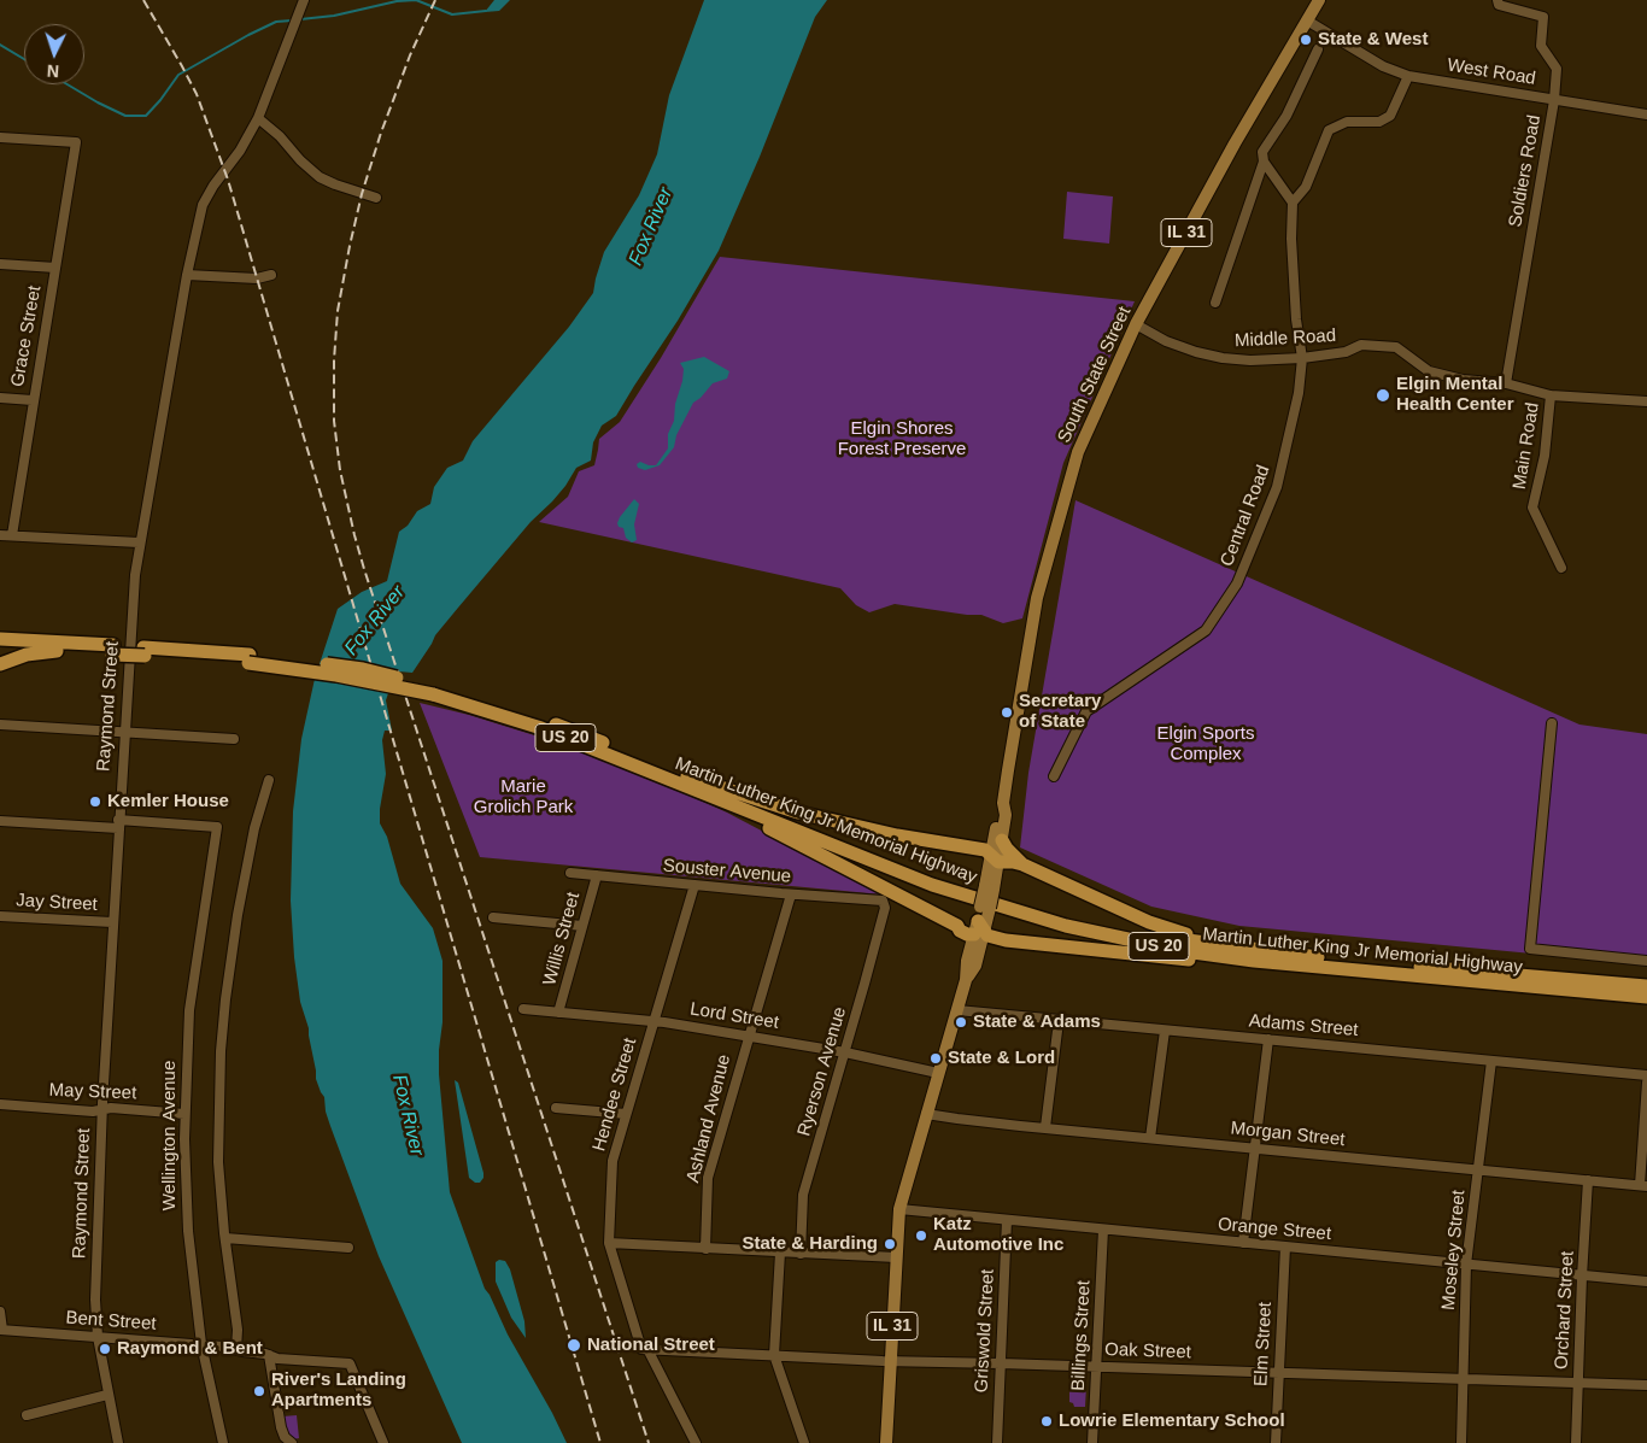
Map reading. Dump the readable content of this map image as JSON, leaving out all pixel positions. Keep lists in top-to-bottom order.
{
  "streets": {
    "highway": ["US 20", "Martin Luther King Jr Memorial Highway"],
    "main road": ["IL 31", "South State Street"],
    "street": [
      "West Road",
      "Soldiers Road",
      "Grace Street",
      "Middle Road",
      "Main Road",
      "Central Road",
      "Raymond Street",
      "Souster Avenue",
      "Jay Street",
      "Willis Street",
      "Lord Street",
      "Adams Street",
      "Ryerson Avenue",
      "May Street",
      "Hendee Street",
      "Ashland Avenue",
      "Morgan Street",
      "Wellington Avenue",
      "Orange Street",
      "Moseley Street",
      "Orchard Street",
      "Bent Street",
      "Griswold Street",
      "Billings Street",
      "Elm Street",
      "Oak Street"
    ]
  },
  "crossings": [
    ["West Road", "Soldiers Road"],
    ["West Road", "South State Street"],
    ["Soldiers Road", "Middle Road"],
    ["Middle Road", "South State Street"],
    ["Middle Road", "Main Road"],
    ["Middle Road", "Central Road"],
    ["South State Street", "Lord Street"],
    ["South State Street", "Adams Street"],
    ["South State Street", "Morgan Street"],
    ["South State Street", "Orange Street"],
    ["South State Street", "Oak Street"],
    ["Raymond Street", "Jay Street"],
    ["Raymond Street", "May Street"],
    ["Raymond Street", "Wellington Avenue"],
    ["Raymond Street", "Bent Street"],
    ["Souster Avenue", "Willis Street"],
    ["Souster Avenue", "Ryerson Avenue"],
    ["Souster Avenue", "Hendee Street"],
    ["Souster Avenue", "Ashland Avenue"],
    ["Willis Street", "Lord Street"],
    ["Lord Street", "Ryerson Avenue"],
    ["Lord Street", "Hendee Street"],
    ["Lord Street", "Ashland Avenue"],
    ["Adams Street", "Moseley Street"],
    ["May Street", "Wellington Avenue"],
    ["Hendee Street", "Oak Street"],
    ["Morgan Street", "Moseley Street"],
    ["Morgan Street", "Orchard Street"],
    ["Wellington Avenue", "Bent Street"],
    ["Orange Street", "Moseley Street"],
    ["Orange Street", "Orchard Street"],
    ["Orange Street", "Griswold Street"],
    ["Orange Street", "Billings Street"],
    ["Orange Street", "Elm Street"],
    ["Moseley Street", "Oak Street"],
    ["Orchard Street", "Oak Street"],
    ["Griswold Street", "Oak Street"],
    ["Billings Street", "Oak Street"],
    ["Elm Street", "Oak Street"]
  ],
  "water": ["Fox River"],
  "parks": ["Elgin Shores Forest Preserve", "Elgin Sports Complex", "Marie Grolich Park"],
  "places": [
    "State & West",
    "Elgin Mental Health Center",
    "Secretary of State",
    "Kemler House",
    "State & Adams",
    "State & Lord",
    "Katz Automotive Inc",
    "State & Harding",
    "National Street",
    "Raymond & Bent",
    "River's Landing Apartments",
    "Lowrie Elementary School"
  ],
  "north": "bottom"
}
